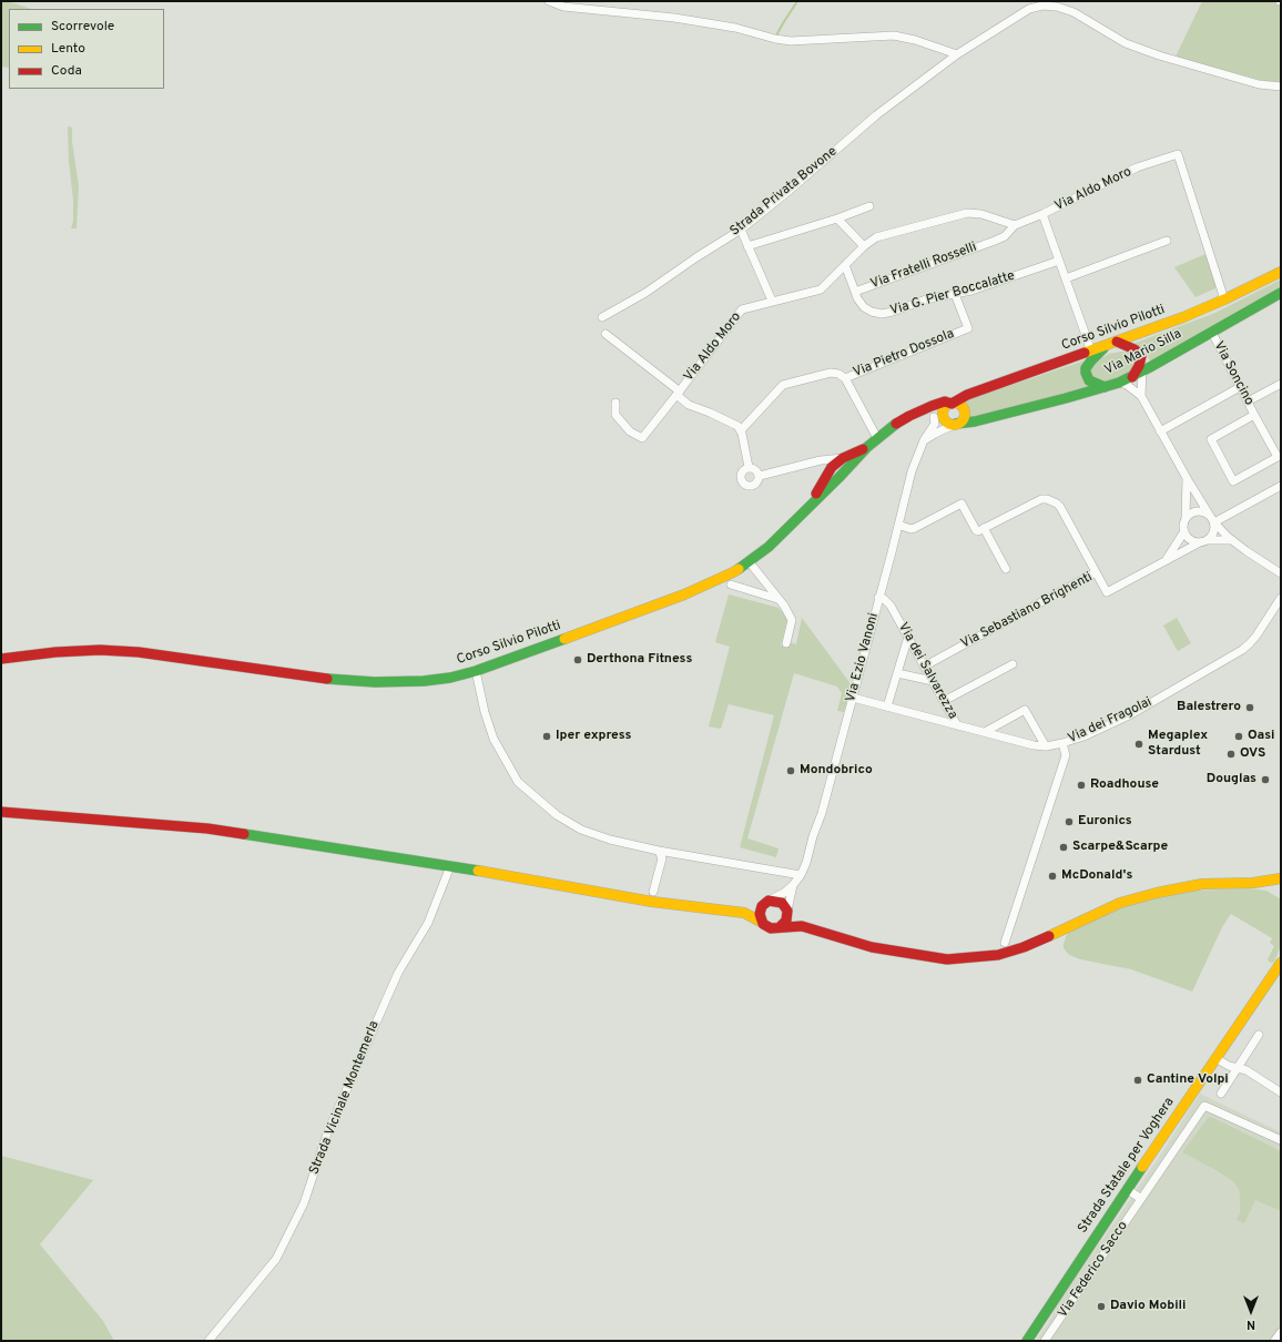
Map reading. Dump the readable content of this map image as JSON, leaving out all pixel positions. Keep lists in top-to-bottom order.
{
  "streets": {
    "street": [
      "Via Aldo Moro",
      "Strada Privata Bovone",
      "Via Fratelli Rosselli",
      "Via G. Pier Boccalatte",
      "Corso Silvio Pilotti",
      "Via Mario Silla",
      "Via Pietro Dossola",
      "Via Soncino",
      "Via Sebastiano Brighenti",
      "Via Ezio Vanoni",
      "Via dei Salvarezza",
      "Via dei Fragolai",
      "Strada Vicinale Montemerla",
      "Strada Statale per Voghera",
      "Via Federico Sacco"
    ]
  },
  "crossings": [
    ["Via Aldo Moro", "Via Fratelli Rosselli"],
    ["Via Aldo Moro", "Corso Silvio Pilotti"],
    ["Via Fratelli Rosselli", "Via G. Pier Boccalatte"],
    ["Via G. Pier Boccalatte", "Via Pietro Dossola"],
    ["Corso Silvio Pilotti", "Via Mario Silla"],
    ["Corso Silvio Pilotti", "Via Pietro Dossola"],
    ["Via Mario Silla", "Via Soncino"],
    ["Via Sebastiano Brighenti", "Via dei Salvarezza"],
    ["Via Ezio Vanoni", "Via dei Salvarezza"],
    ["Via Ezio Vanoni", "Via dei Fragolai"],
    ["Via dei Salvarezza", "Via dei Fragolai"]
  ],
  "places": [
    "Derthona Fitness",
    "Balestrero",
    "Iper express",
    "Oasi",
    "Megaplex Stardust",
    "OVS",
    "Mondobrico",
    "Douglas",
    "Roadhouse",
    "Euronics",
    "Scarpe&Scarpe",
    "McDonald's",
    "Cantine Volpi",
    "Davio Mobili"
  ],
  "legend": ["Scorrevole", "Lento", "Coda"],
  "north": "bottom"
}
